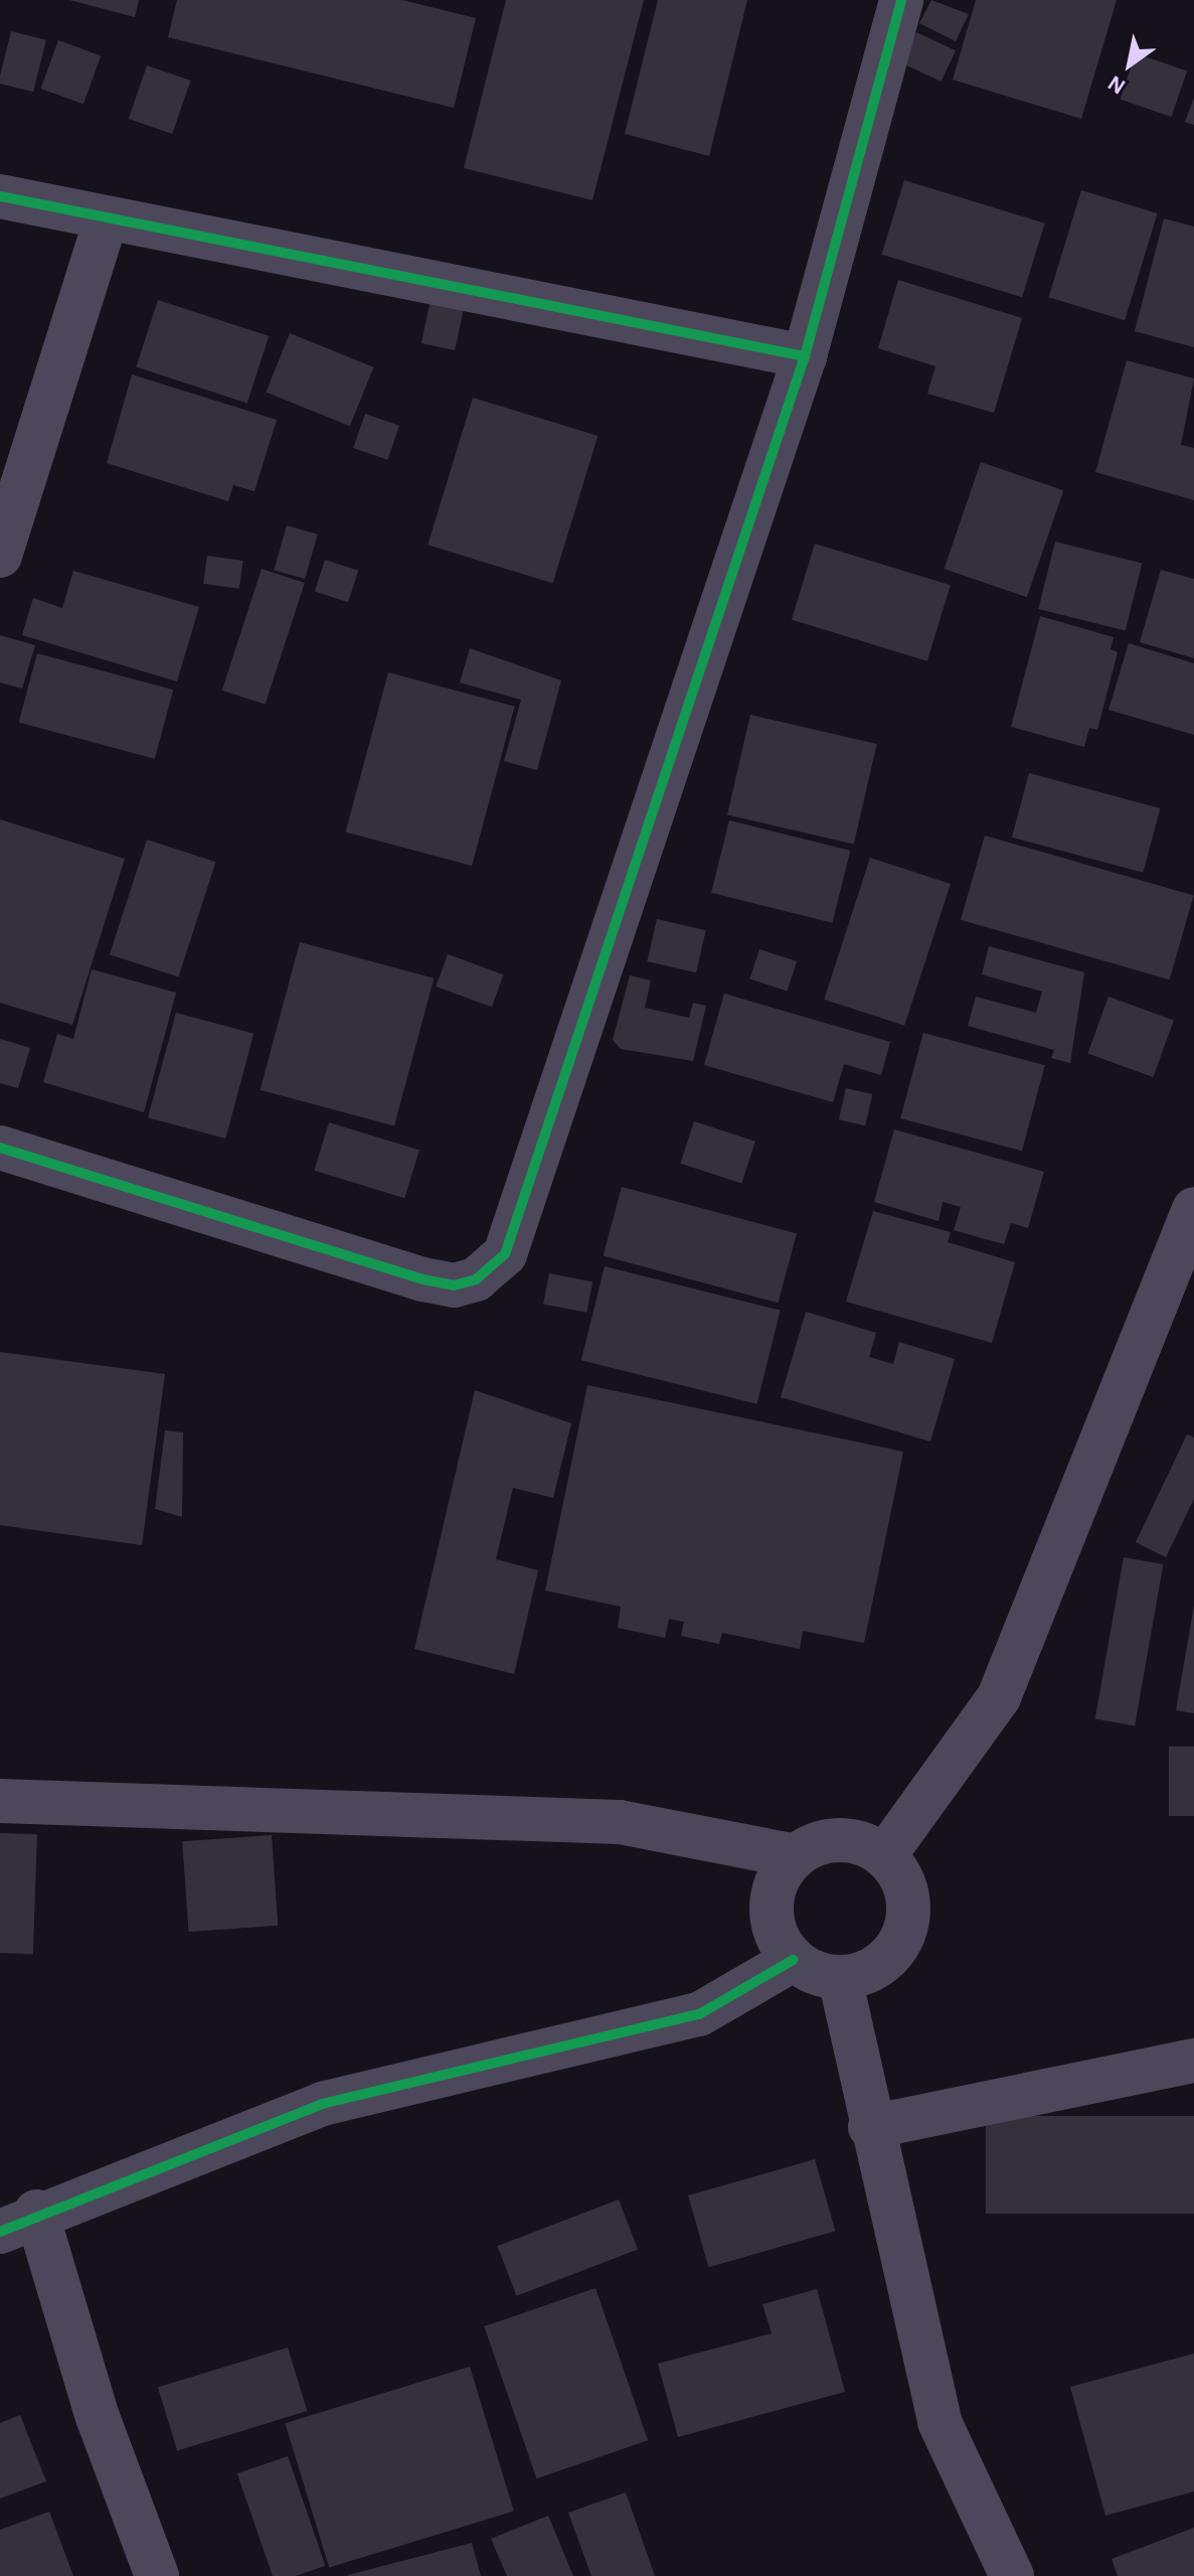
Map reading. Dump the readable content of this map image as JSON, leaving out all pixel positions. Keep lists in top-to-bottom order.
{
  "north": "bottom left"
}
